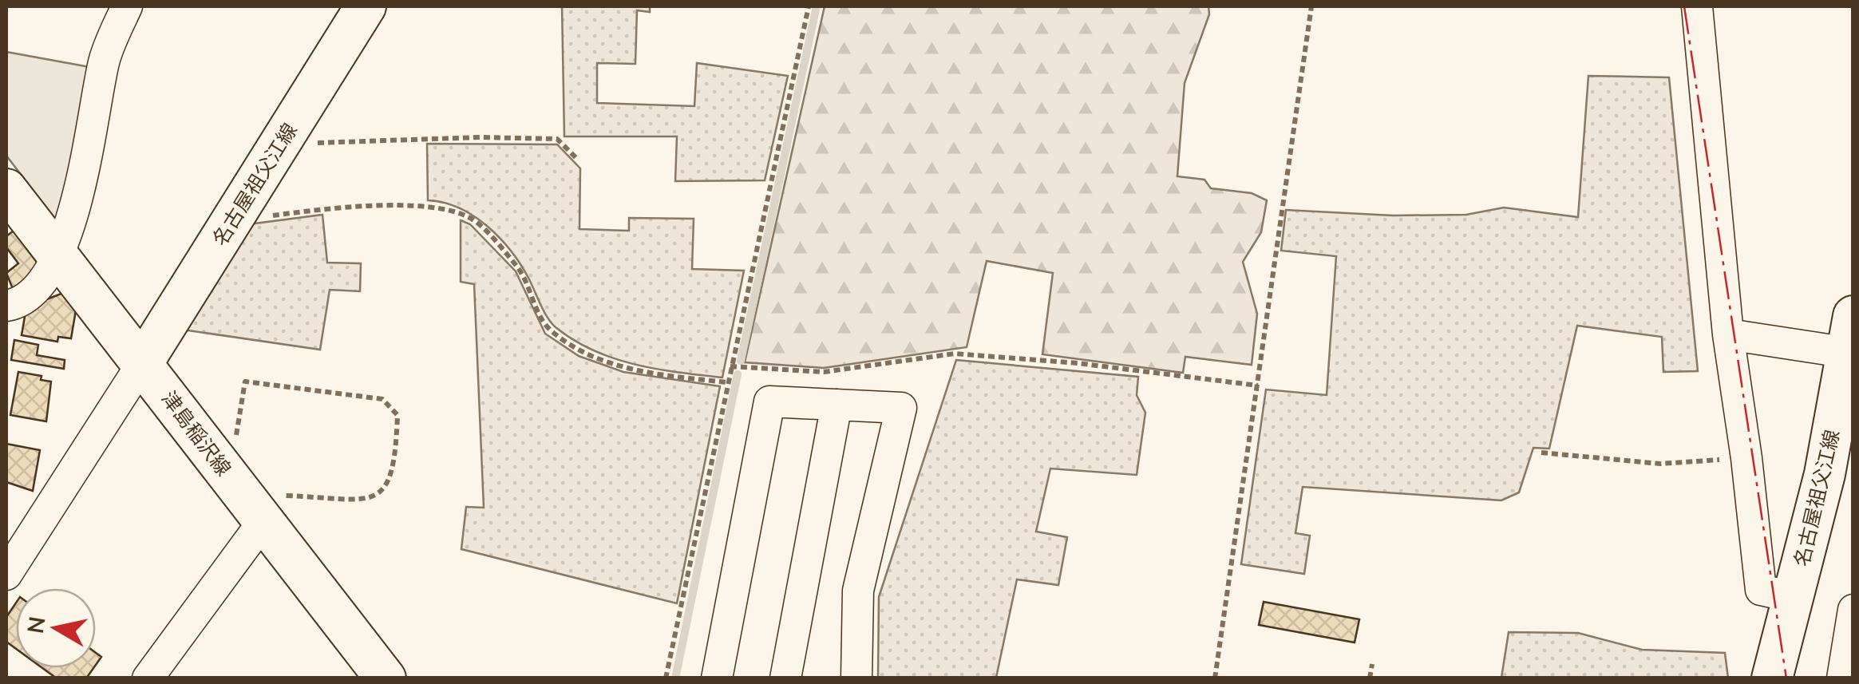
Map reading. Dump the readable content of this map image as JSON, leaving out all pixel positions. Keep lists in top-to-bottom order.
{
  "streets": {
    "main road": ["名古屋祖父江線", "津島稲沢線"]
  },
  "crossings": [
    ["名古屋祖父江線", "津島稲沢線"]
  ],
  "north": "left"
}
